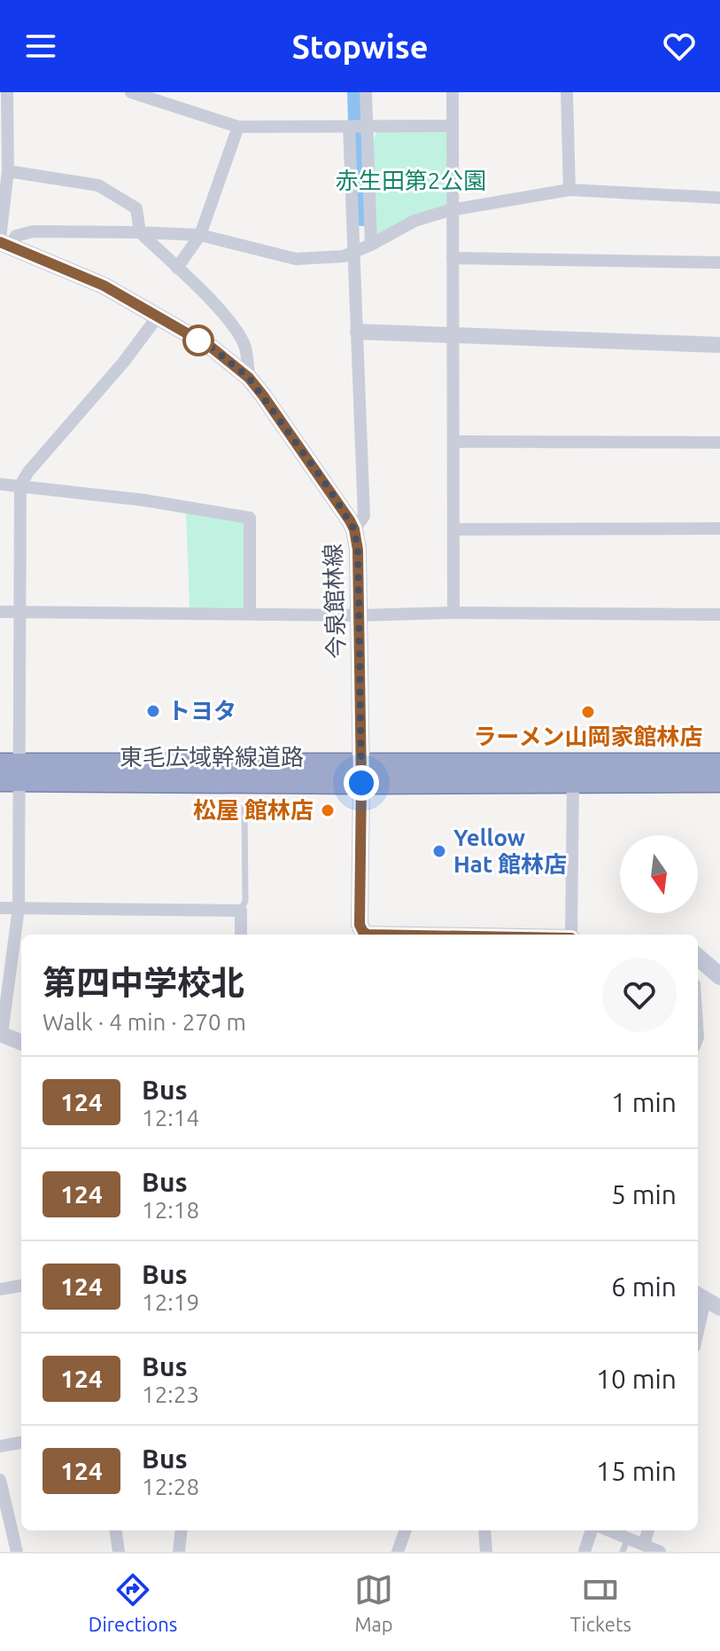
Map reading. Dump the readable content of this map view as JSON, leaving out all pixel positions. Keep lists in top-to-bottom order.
{
  "streets": {
    "highway": ["東毛広域幹線道路"],
    "main road": ["今泉館林線"]
  },
  "crossings": [
    ["今泉館林線", "東毛広域幹線道路"]
  ],
  "parks": ["赤生田第2公園"],
  "places": [
    "トヨタ",
    "ラーメン山岡家館林店",
    "松屋 館林店",
    "Yellow Hat 館林店"
  ],
  "lines": ["bus line 124"],
  "north": "bottom",
  "page": {
    "header": "Stopwise",
    "heading": ["第四中学校北", "Walk · 4 min · 270 m"],
    "list": [
      {
        "mark": "124",
        "name": "Bus",
        "note": "12:14",
        "value": "1 min"
      },
      {
        "mark": "124",
        "name": "Bus",
        "note": "12:18",
        "value": "5 min"
      },
      {
        "mark": "124",
        "name": "Bus",
        "note": "12:19",
        "value": "6 min"
      },
      {
        "mark": "124",
        "name": "Bus",
        "note": "12:23",
        "value": "10 min"
      },
      {
        "mark": "124",
        "name": "Bus",
        "note": "12:28",
        "value": "15 min"
      }
    ],
    "tabs": ["Directions", "Map", "Tickets"]
  }
}
